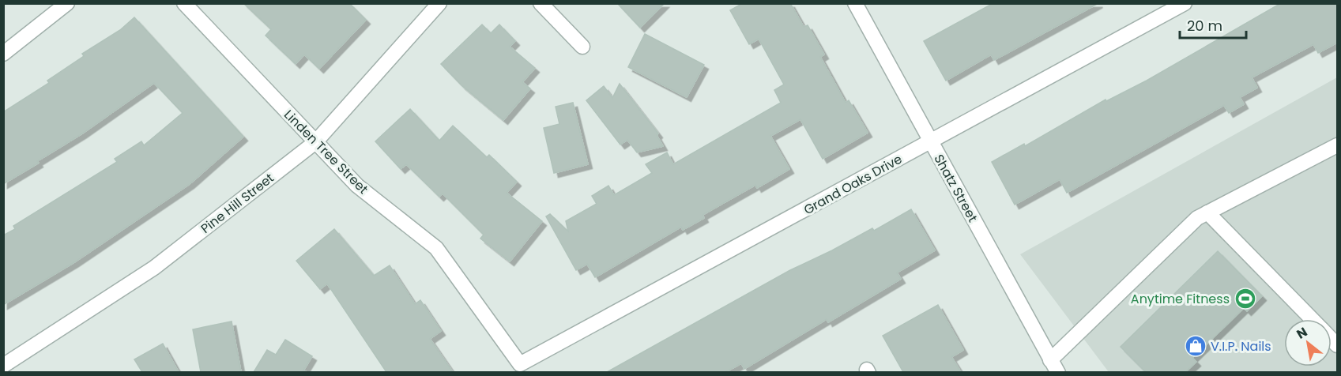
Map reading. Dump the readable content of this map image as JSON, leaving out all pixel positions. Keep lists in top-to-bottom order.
{
  "streets": {
    "street": [
      "Linden Tree Street",
      "Grand Oaks Drive",
      "Shatz Street",
      "Pine Hill Street"
    ]
  },
  "crossings": [
    ["Linden Tree Street", "Grand Oaks Drive"],
    ["Linden Tree Street", "Pine Hill Street"],
    ["Grand Oaks Drive", "Shatz Street"]
  ],
  "places": {
    "sports": ["Anytime Fitness"],
    "shop": ["V.I.P. Nails"]
  },
  "scale_bar": "20 m",
  "north": "top left"
}
